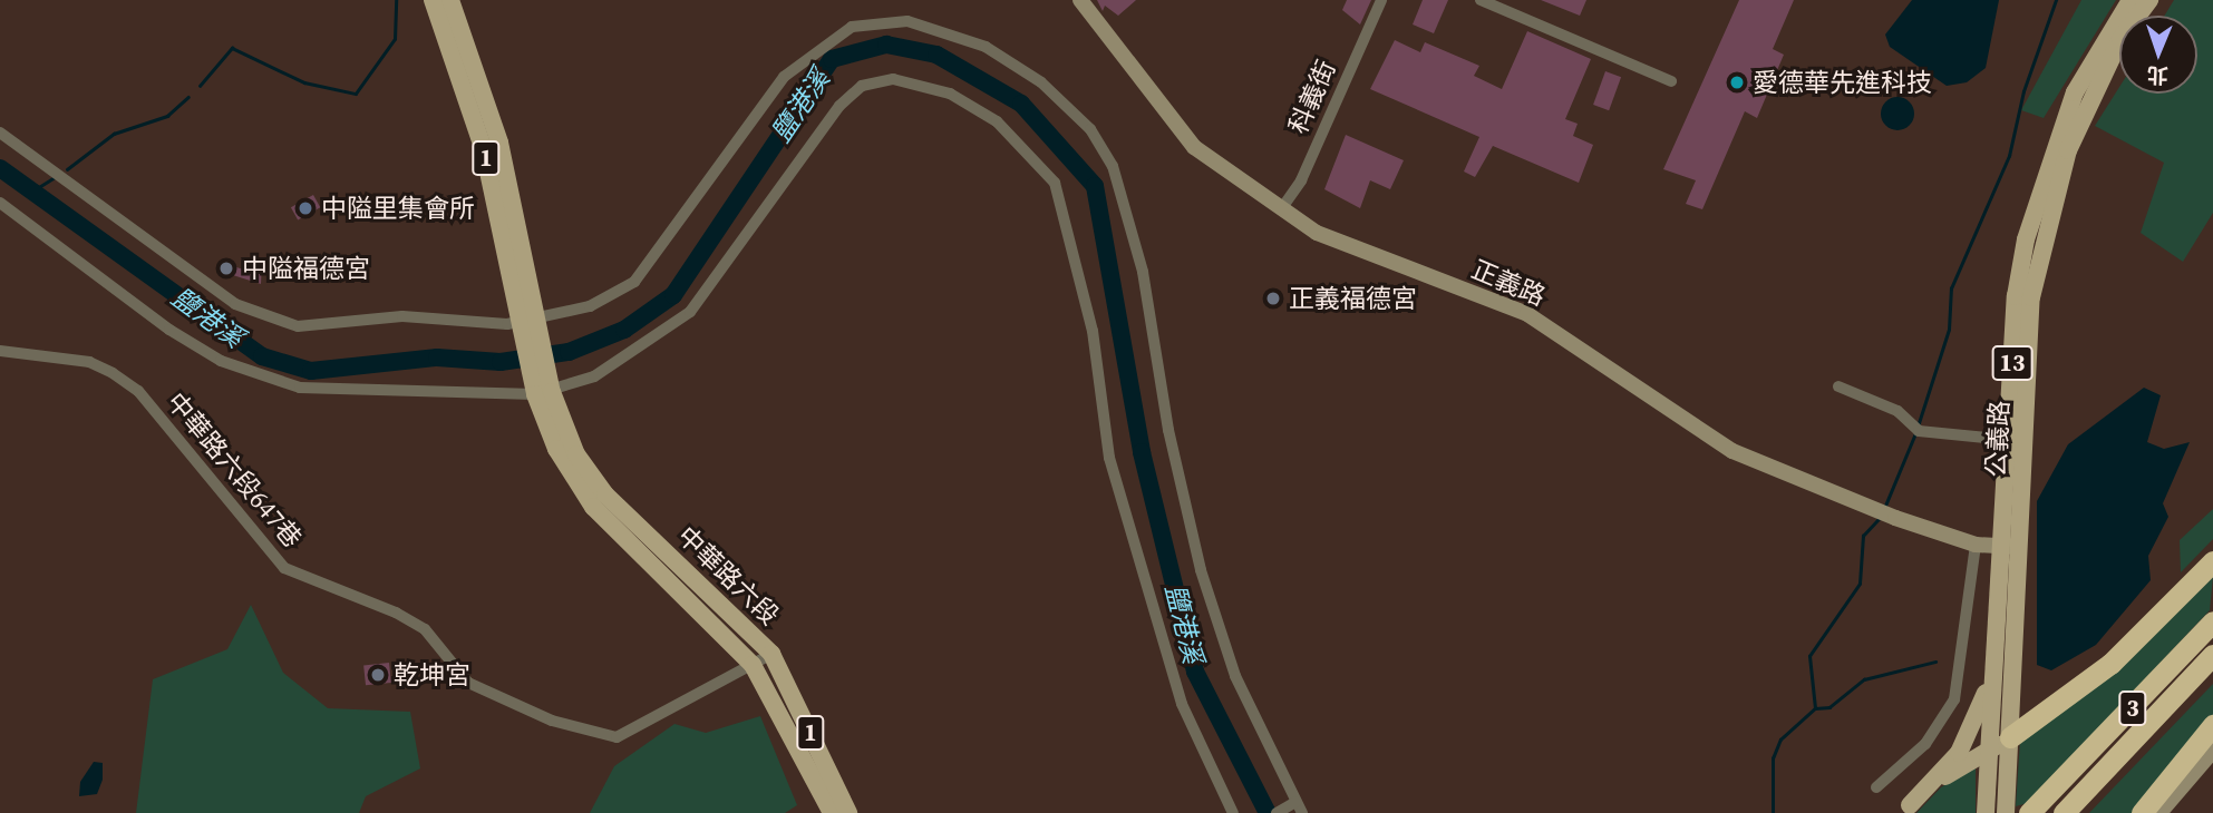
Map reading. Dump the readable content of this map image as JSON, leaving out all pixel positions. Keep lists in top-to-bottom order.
{
  "streets": {
    "highway": ["3"],
    "main road": [
      "1",
      "13",
      "公義路",
      "中華路六段"
    ],
    "street": ["科義街", "正義路", "中華路六段647巷"]
  },
  "crossings": [
    ["科義街", "正義路"],
    ["1", "中華路六段"],
    ["正義路", "公義路"],
    ["中華路六段647巷", "中華路六段"]
  ],
  "water": ["鹽港溪"],
  "places": [
    "愛德華先進科技",
    "中隘里集會所",
    "中隘福德宮",
    "正義福德宮",
    "乾坤宮"
  ],
  "north": "bottom"
}
